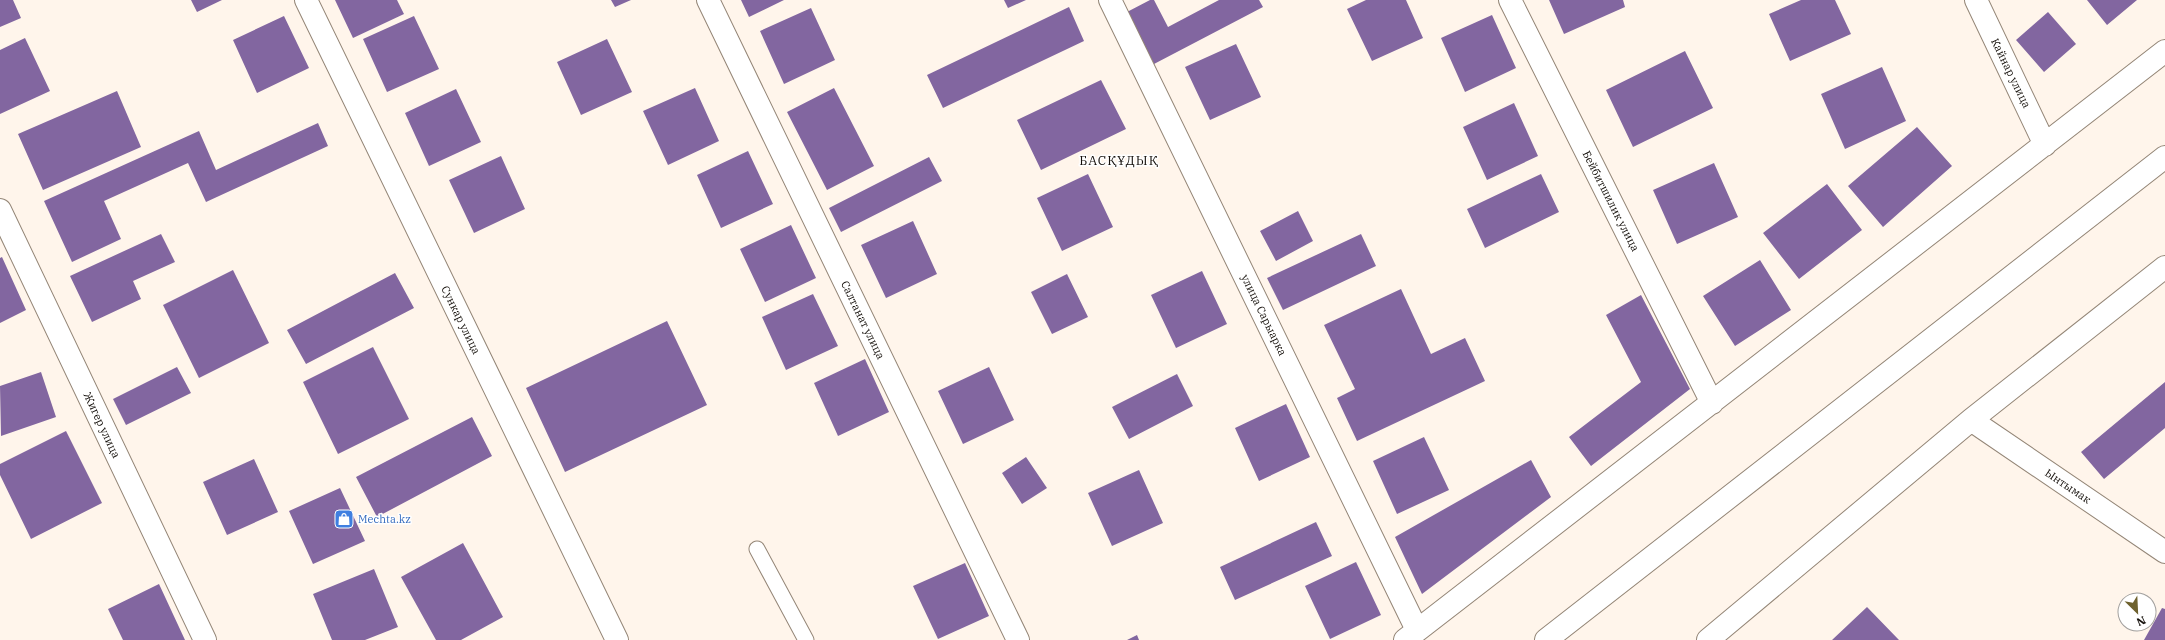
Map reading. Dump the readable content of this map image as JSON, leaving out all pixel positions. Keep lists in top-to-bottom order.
{
  "streets": {
    "street": [
      "Кайнар улица",
      "Бейбитшилик улица",
      "улица Сарыарка",
      "Сункар улица",
      "Салтанат улица",
      "Жигер улица",
      "Ынтымак"
    ]
  },
  "districts": ["БАСҚҰДЫҚ"],
  "places": {
    "shop": ["Mechta.kz"]
  },
  "north": "bottom right"
}
